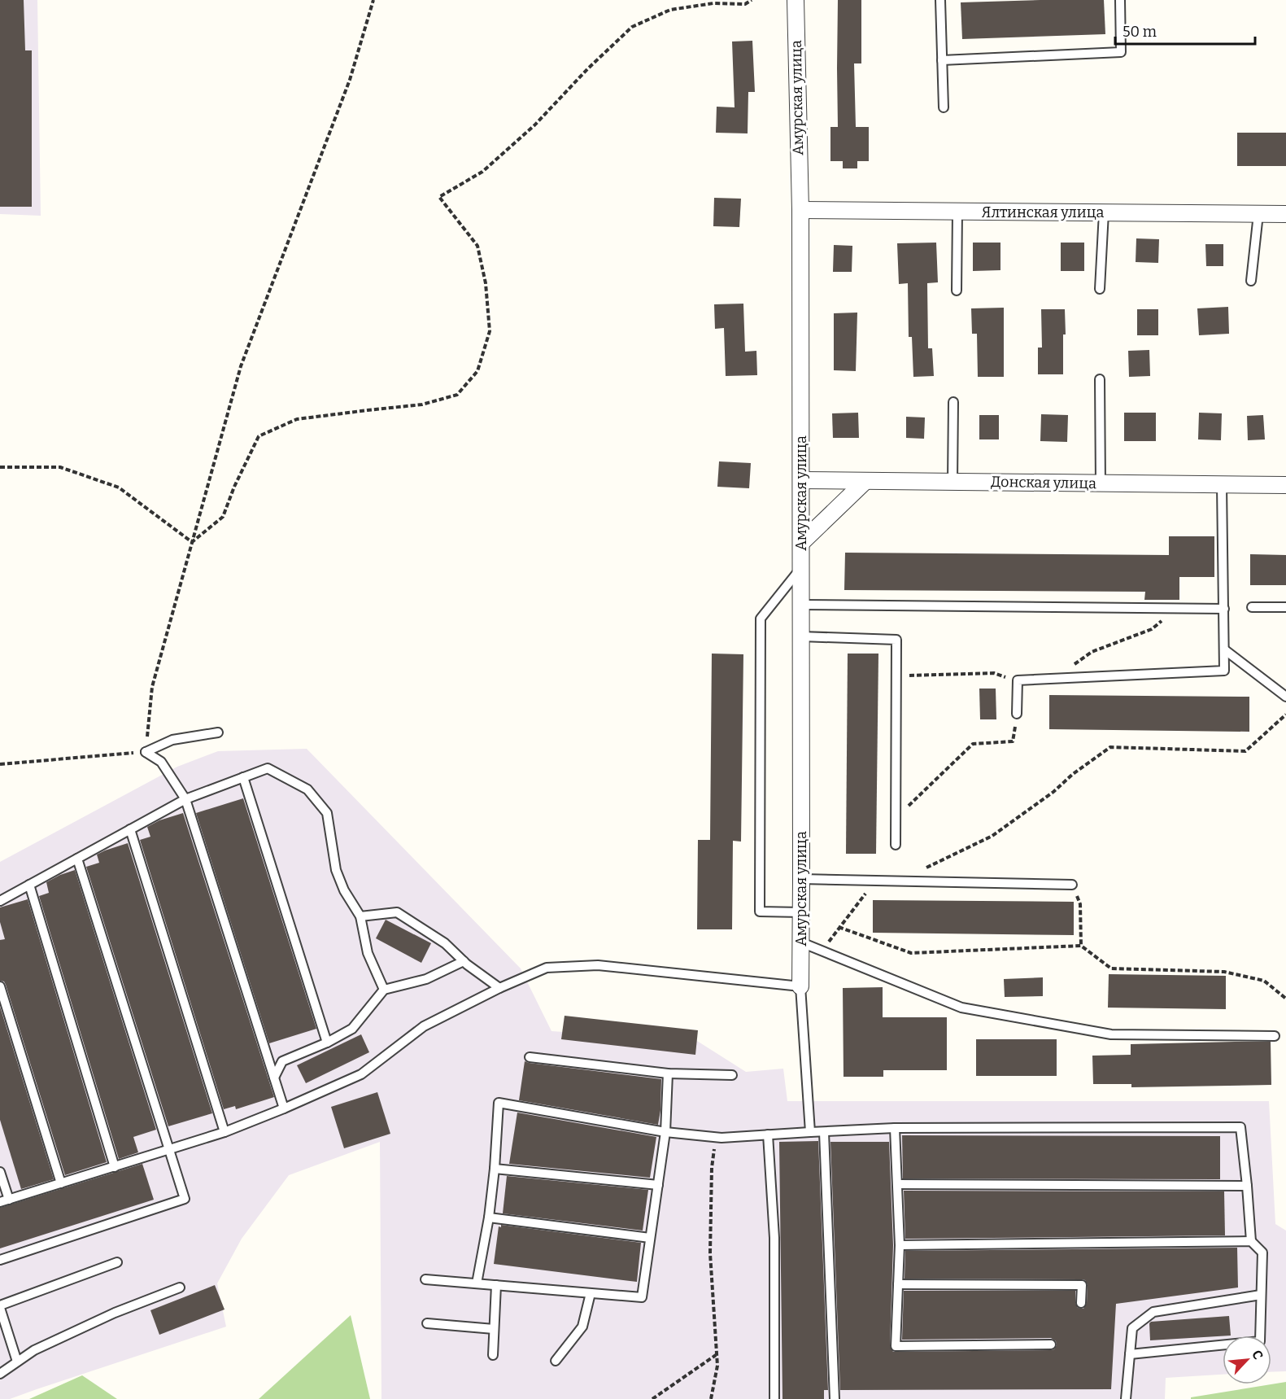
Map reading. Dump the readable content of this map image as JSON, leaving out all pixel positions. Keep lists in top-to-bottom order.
{
  "streets": {
    "street": ["Амурская улица", "Ялтинская улица", "Донская улица"]
  },
  "crossings": [
    ["Амурская улица", "Ялтинская улица"],
    ["Амурская улица", "Донская улица"]
  ],
  "scale_bar": "50 m",
  "north": "top right"
}
